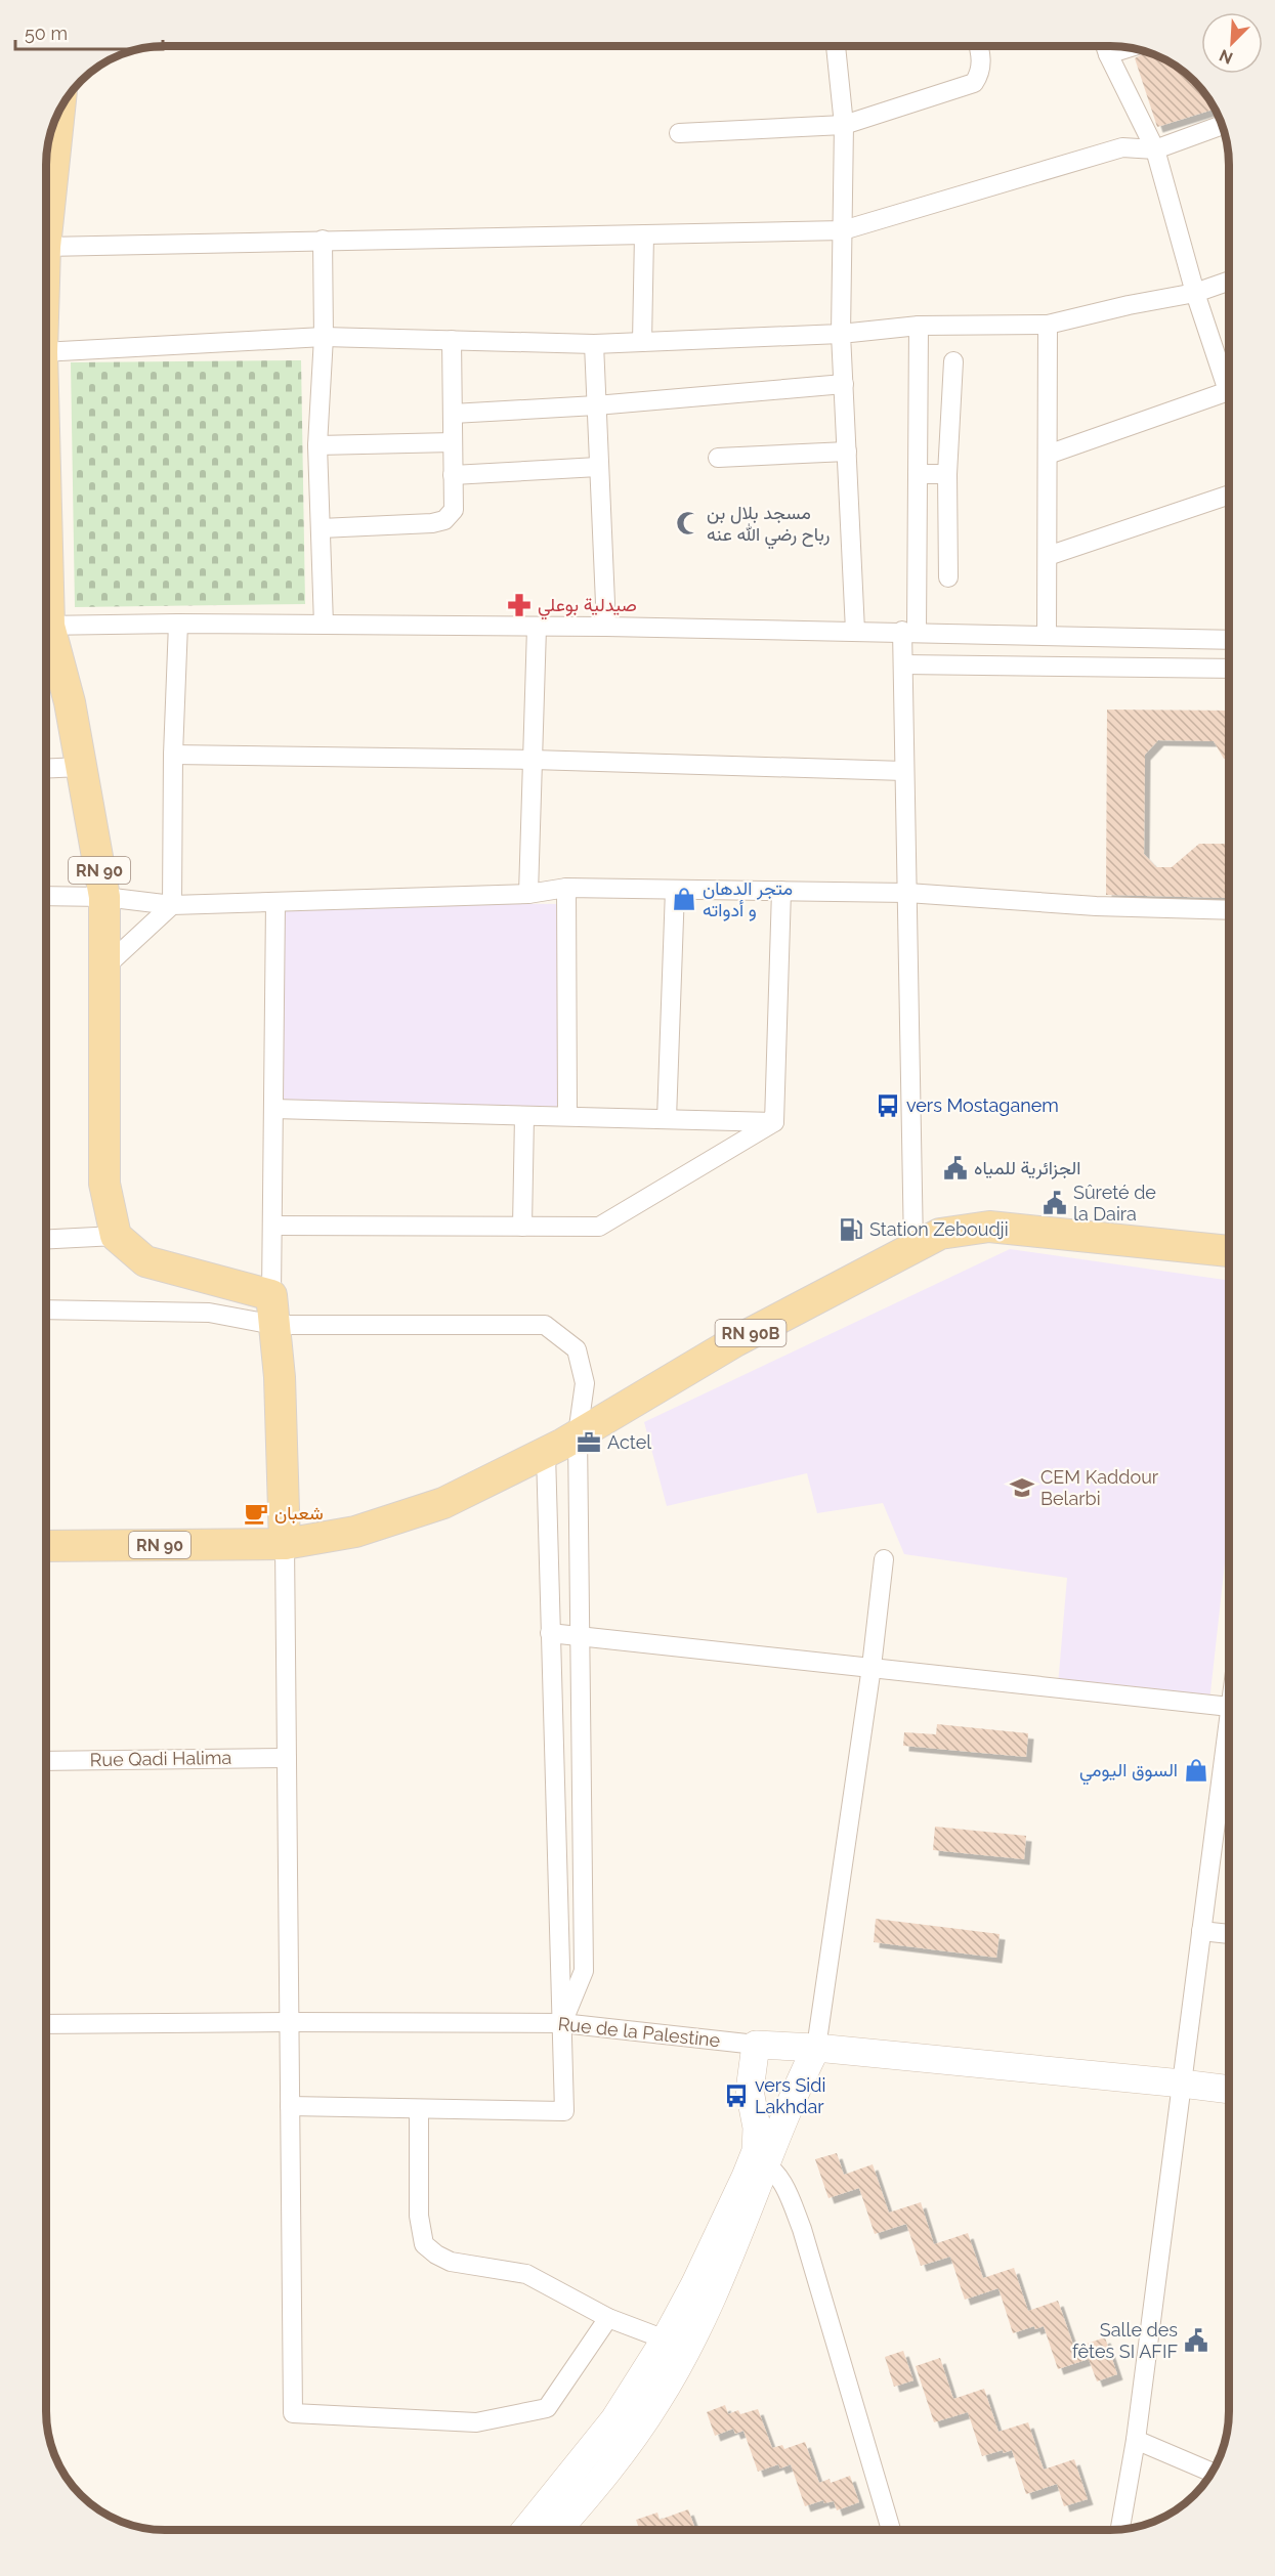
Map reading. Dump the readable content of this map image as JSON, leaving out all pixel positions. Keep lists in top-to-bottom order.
{
  "streets": {
    "main road": ["RN 90", "RN 90B", "Rue de la Palestine"],
    "street": ["Rue Qadi Halima"]
  },
  "crossings": [
    ["RN 90", "RN 90B"]
  ],
  "places": {
    "mosque": ["مسجد بلال بن رباح رضي الله عنه"],
    "pharmacy": ["صيدلية بوعلي"],
    "shop": ["متجر الدهان و أدواته", "السوق اليومي"],
    "bus stop": ["vers Mostaganem", "vers Sidi Lakhdar"],
    "public building": ["الجزائرية للمياه", "Sûreté de la Daira", "Salle des fêtes SI AFIF"],
    "fuel station": ["Station Zeboudji"],
    "office": ["Actel"],
    "school or university": ["CEM Kaddour Belarbi"],
    "cafe": ["شعبان"]
  },
  "scale_bar": "50 m",
  "north": "bottom left"
}
